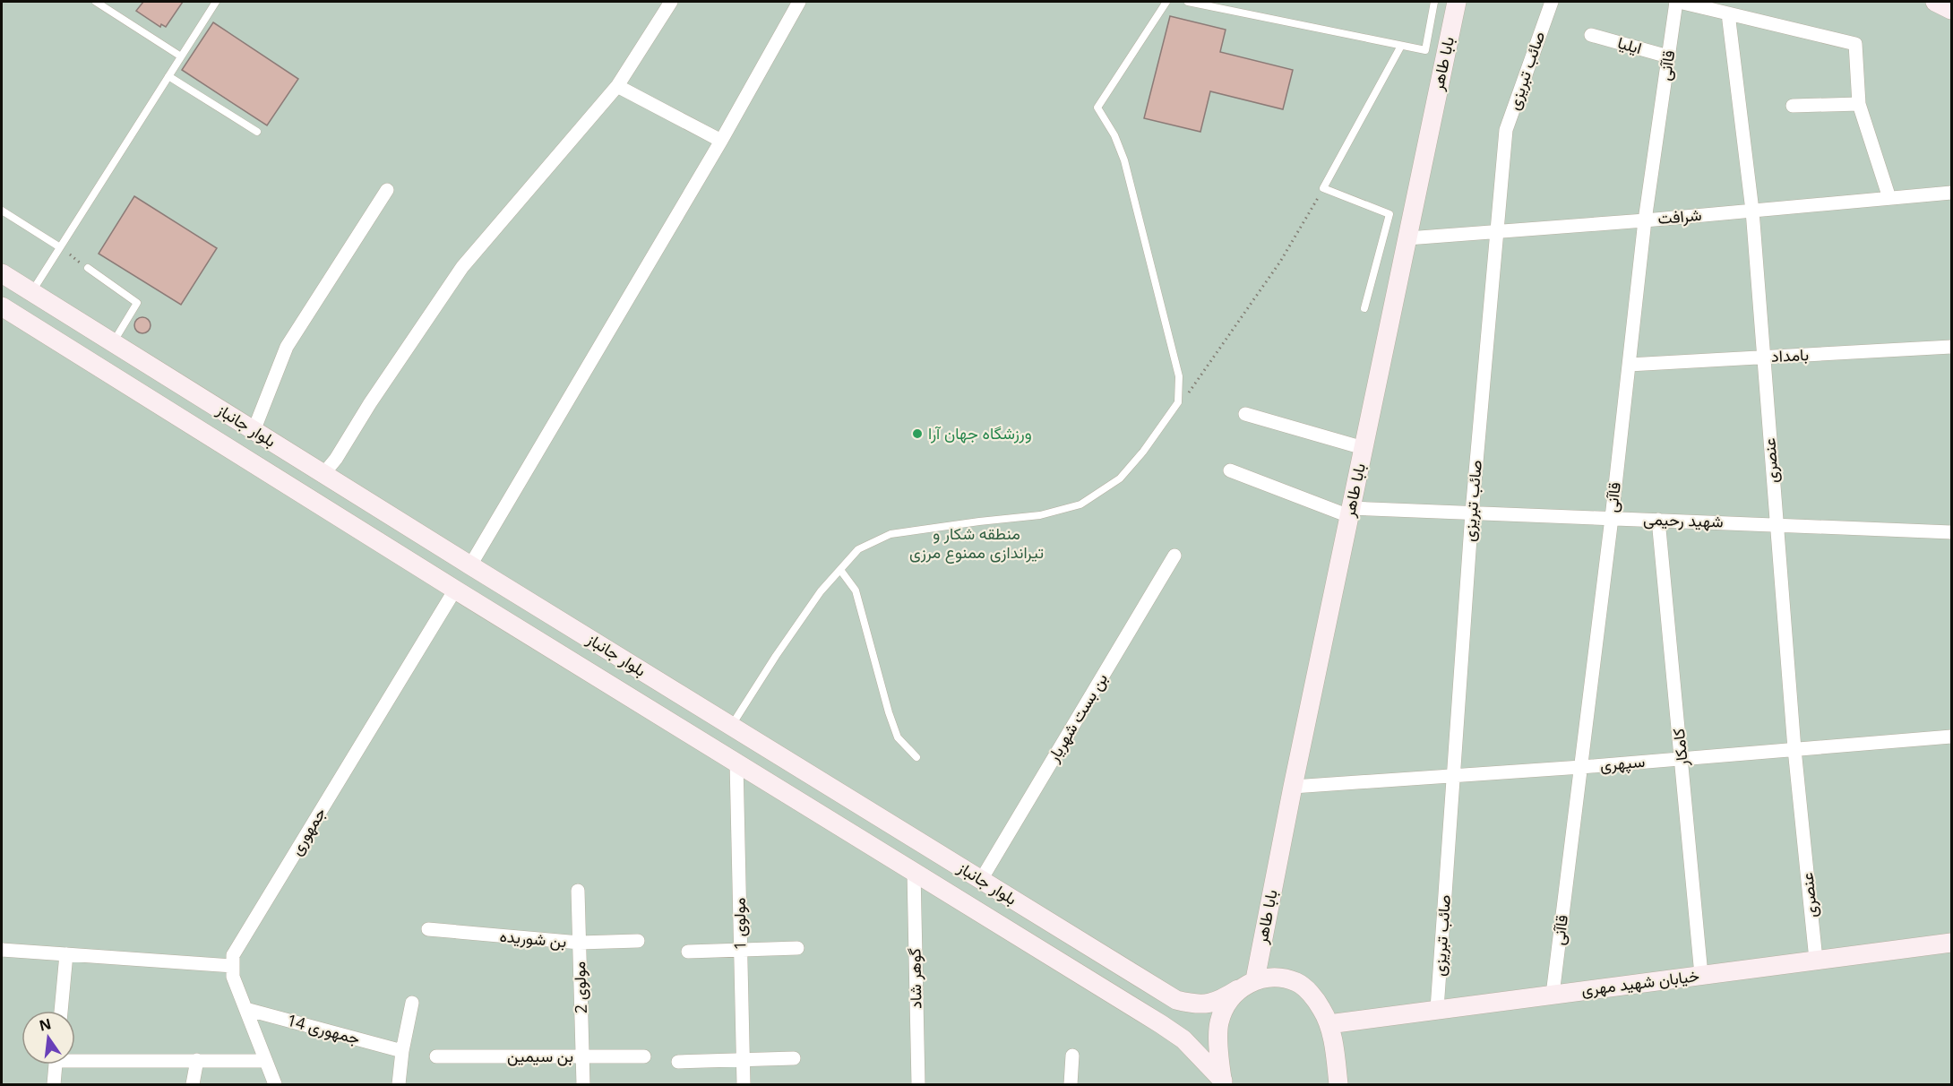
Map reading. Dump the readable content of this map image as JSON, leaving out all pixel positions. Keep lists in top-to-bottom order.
{
  "streets": {
    "main road": ["بابا طاهر", "بلوار جانباز", "خیابان شهید مهری"],
    "street": [
      "ایلیا",
      "قاآنی",
      "صائب تبریزی",
      "شرافت",
      "بامداد",
      "عنصری",
      "شهید رحیمی",
      "بن بست شهریار",
      "کامکار",
      "سپهری",
      "جمهوری",
      "مولوی 1",
      "بن شوریده",
      "گوهر شاد",
      "مولوی 2",
      "جمهوری 14",
      "بن سیمین"
    ]
  },
  "crossings": [
    ["ایلیا", "قاآنی"],
    ["بابا طاهر", "شرافت"],
    ["بابا طاهر", "بلوار جانباز"],
    ["بابا طاهر", "شهید رحیمی"],
    ["بابا طاهر", "سپهری"],
    ["قاآنی", "شرافت"],
    ["قاآنی", "بامداد"],
    ["قاآنی", "شهید رحیمی"],
    ["قاآنی", "سپهری"],
    ["قاآنی", "خیابان شهید مهری"],
    ["صائب تبریزی", "شرافت"],
    ["صائب تبریزی", "شهید رحیمی"],
    ["صائب تبریزی", "سپهری"],
    ["صائب تبریزی", "خیابان شهید مهری"],
    ["شرافت", "عنصری"],
    ["بامداد", "عنصری"],
    ["بلوار جانباز", "بن بست شهریار"],
    ["بلوار جانباز", "جمهوری"],
    ["بلوار جانباز", "مولوی 1"],
    ["بلوار جانباز", "گوهر شاد"],
    ["عنصری", "شهید رحیمی"],
    ["عنصری", "سپهری"],
    ["عنصری", "خیابان شهید مهری"],
    ["شهید رحیمی", "کامکار"],
    ["کامکار", "سپهری"],
    ["کامکار", "خیابان شهید مهری"],
    ["بن شوریده", "مولوی 2"],
    ["مولوی 2", "بن سیمین"]
  ],
  "parks": ["منطقه شکار و تیراندازی ممنوع مرزی"],
  "places": ["ورزشگاه جهان آرا"],
  "north": "top"
}
